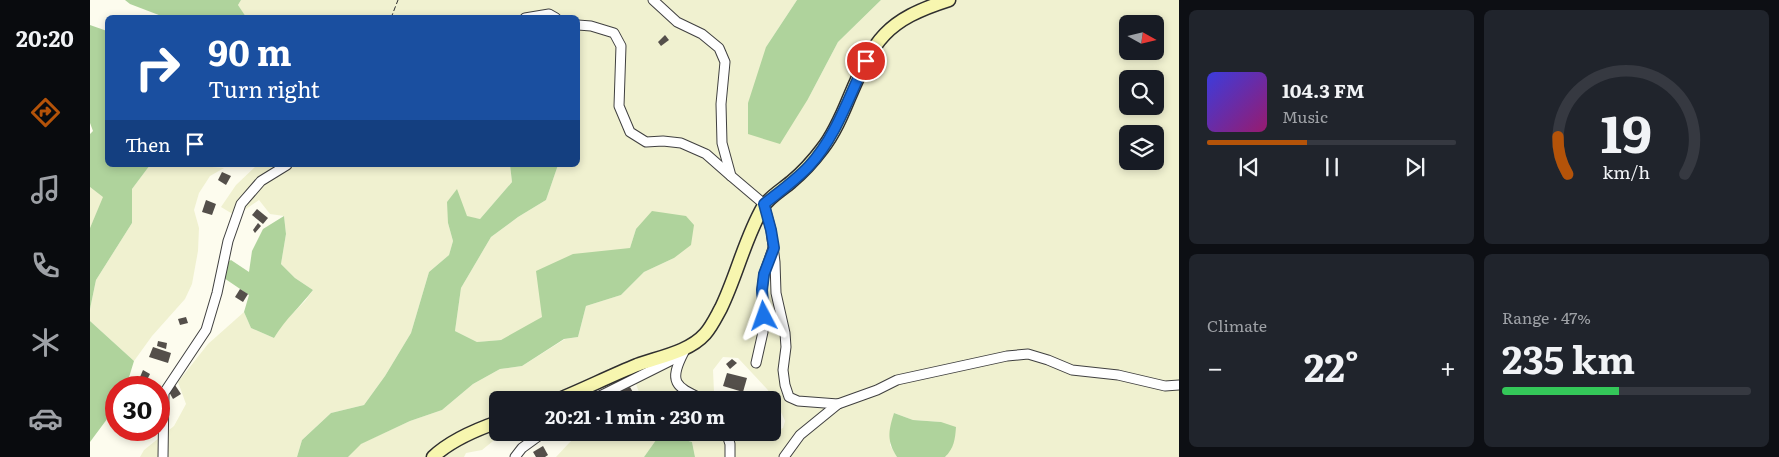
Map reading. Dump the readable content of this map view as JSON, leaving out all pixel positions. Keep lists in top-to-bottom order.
{
  "north": "right",
  "page": {
    "tabs": "20:20",
    "turn": ["90 m", "Turn right"],
    "song": ["104.3 FM", "Music"],
    "then": "Then",
    "tile": [
      "Climate",
      ["Range · 47%", "235 km"]
    ],
    "heat": ["−", "22°", "+"],
    "limit": "30",
    "trip": "20:21 · 1 min · 230 m",
    "gauge": ["19", "km/h"]
  }
}
